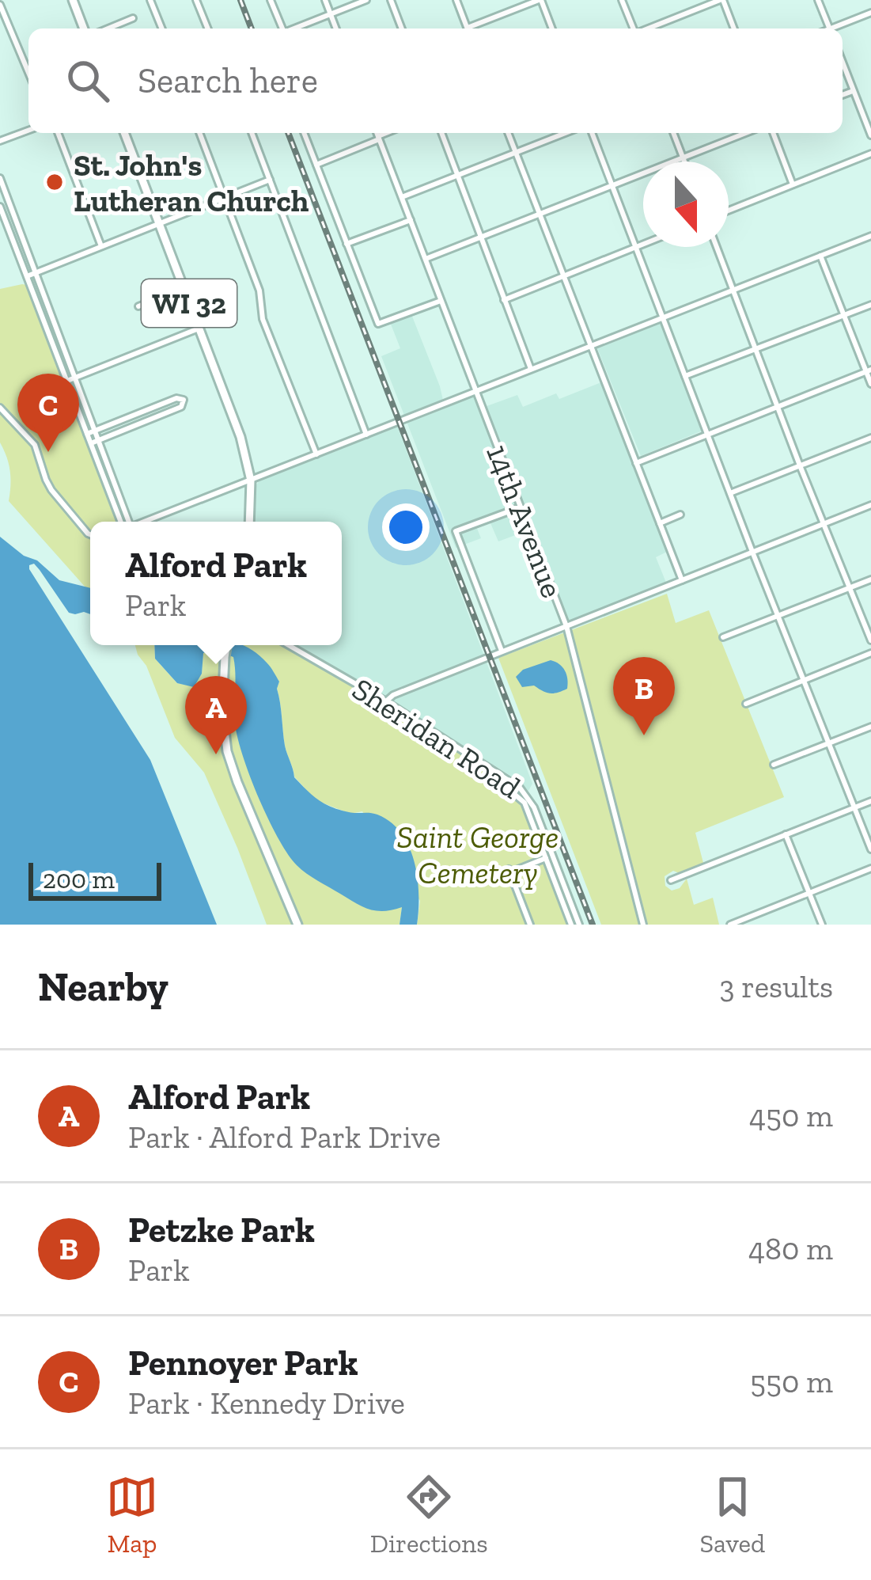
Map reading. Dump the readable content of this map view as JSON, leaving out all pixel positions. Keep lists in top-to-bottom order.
{
  "streets": {
    "main road": ["WI 32"],
    "street": ["14th Avenue", "Sheridan Road"]
  },
  "parks": ["Saint George Cemetery"],
  "places": ["St. John's Lutheran Church"],
  "scale_bar": "200 m",
  "north": "bottom",
  "page": {
    "search": "Search here",
    "pins": ["C", "B", "A"],
    "popup": ["Alford Park", "Park"],
    "scale": "200 m",
    "heading": ["Nearby", "3 results"],
    "list": [
      {
        "mark": "A",
        "name": "Alford Park",
        "note": "Park · Alford Park Drive",
        "value": "450 m"
      },
      {
        "mark": "B",
        "name": "Petzke Park",
        "note": "Park",
        "value": "480 m"
      },
      {
        "mark": "C",
        "name": "Pennoyer Park",
        "note": "Park · Kennedy Drive",
        "value": "550 m"
      }
    ],
    "nav": ["Map", "Directions", "Saved"]
  }
}
